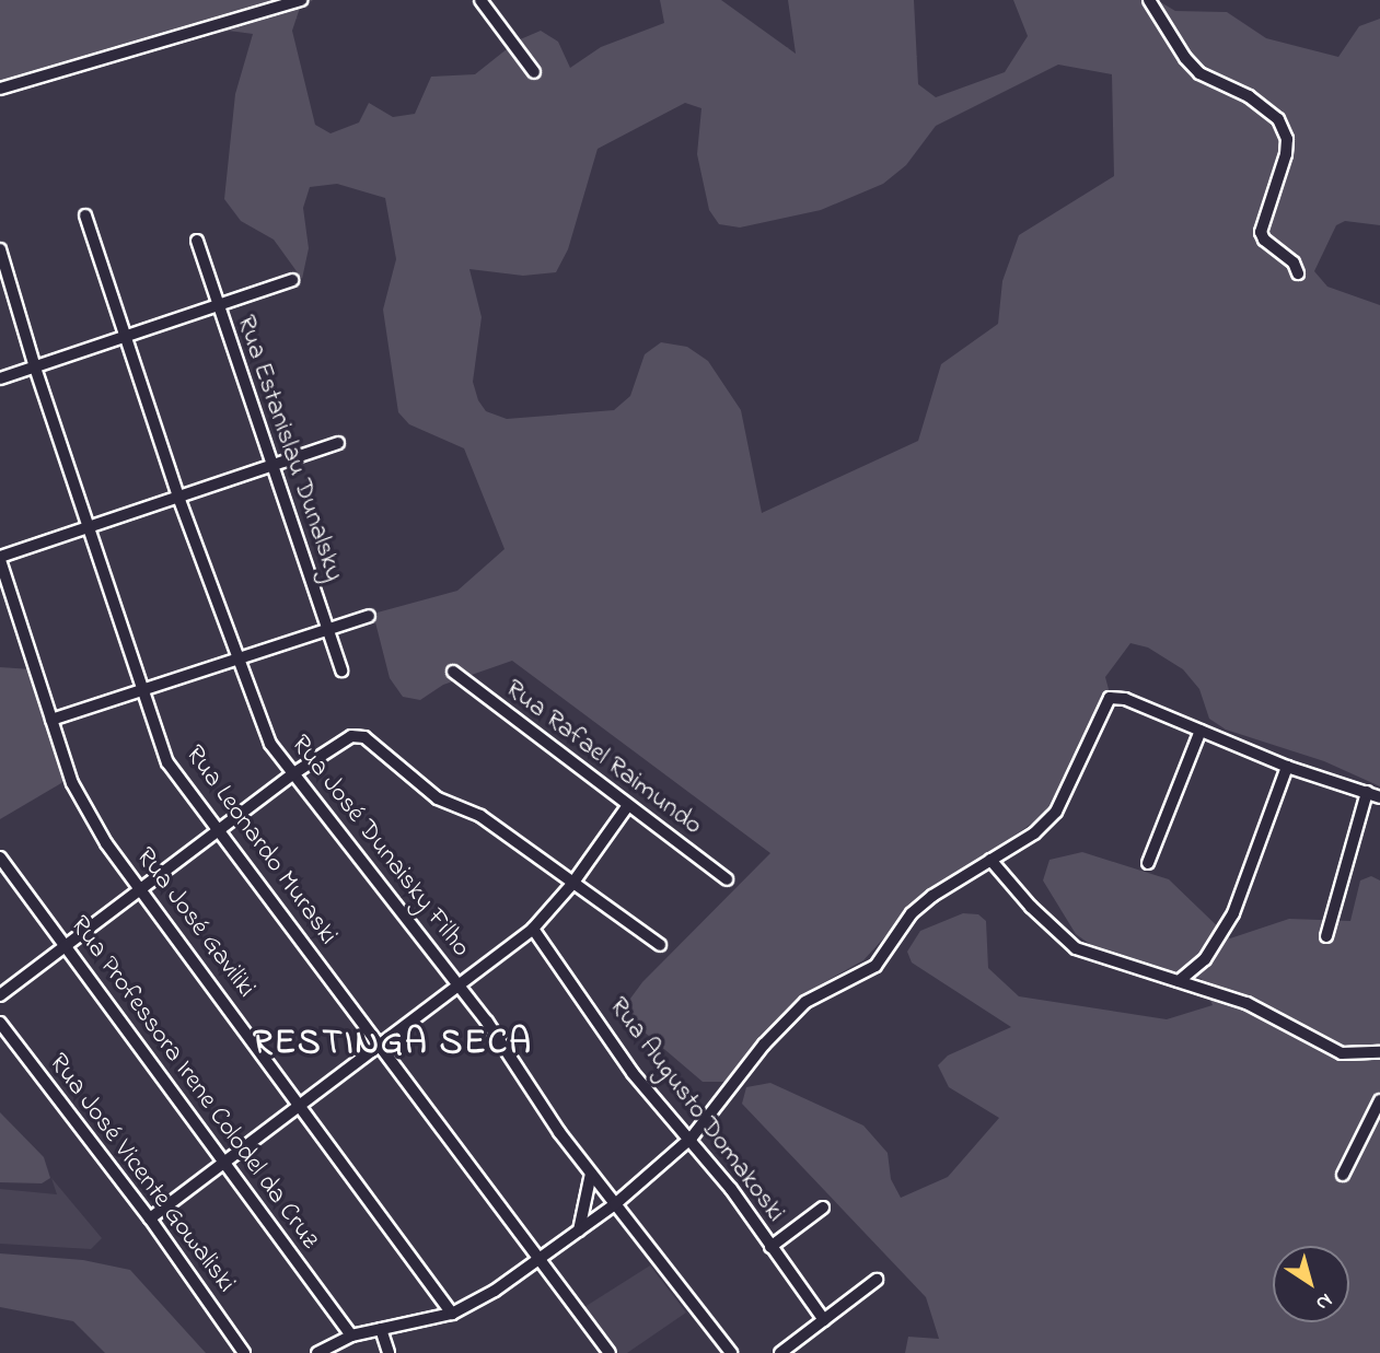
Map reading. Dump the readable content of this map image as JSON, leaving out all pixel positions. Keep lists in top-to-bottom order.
{
  "streets": {
    "street": [
      "Rua Estanislau Dunalsky",
      "Rua Rafael Raimundo",
      "Rua Leonardo Muraski",
      "Rua José Dunaisky Filho",
      "Rua José Gaviliki",
      "Rua Professora Irene Colodel da Cruz",
      "Rua Augusto Domakoski",
      "Rua José Vicente Gowaliski"
    ]
  },
  "districts": ["RESTINGA SECA"],
  "north": "bottom right"
}
